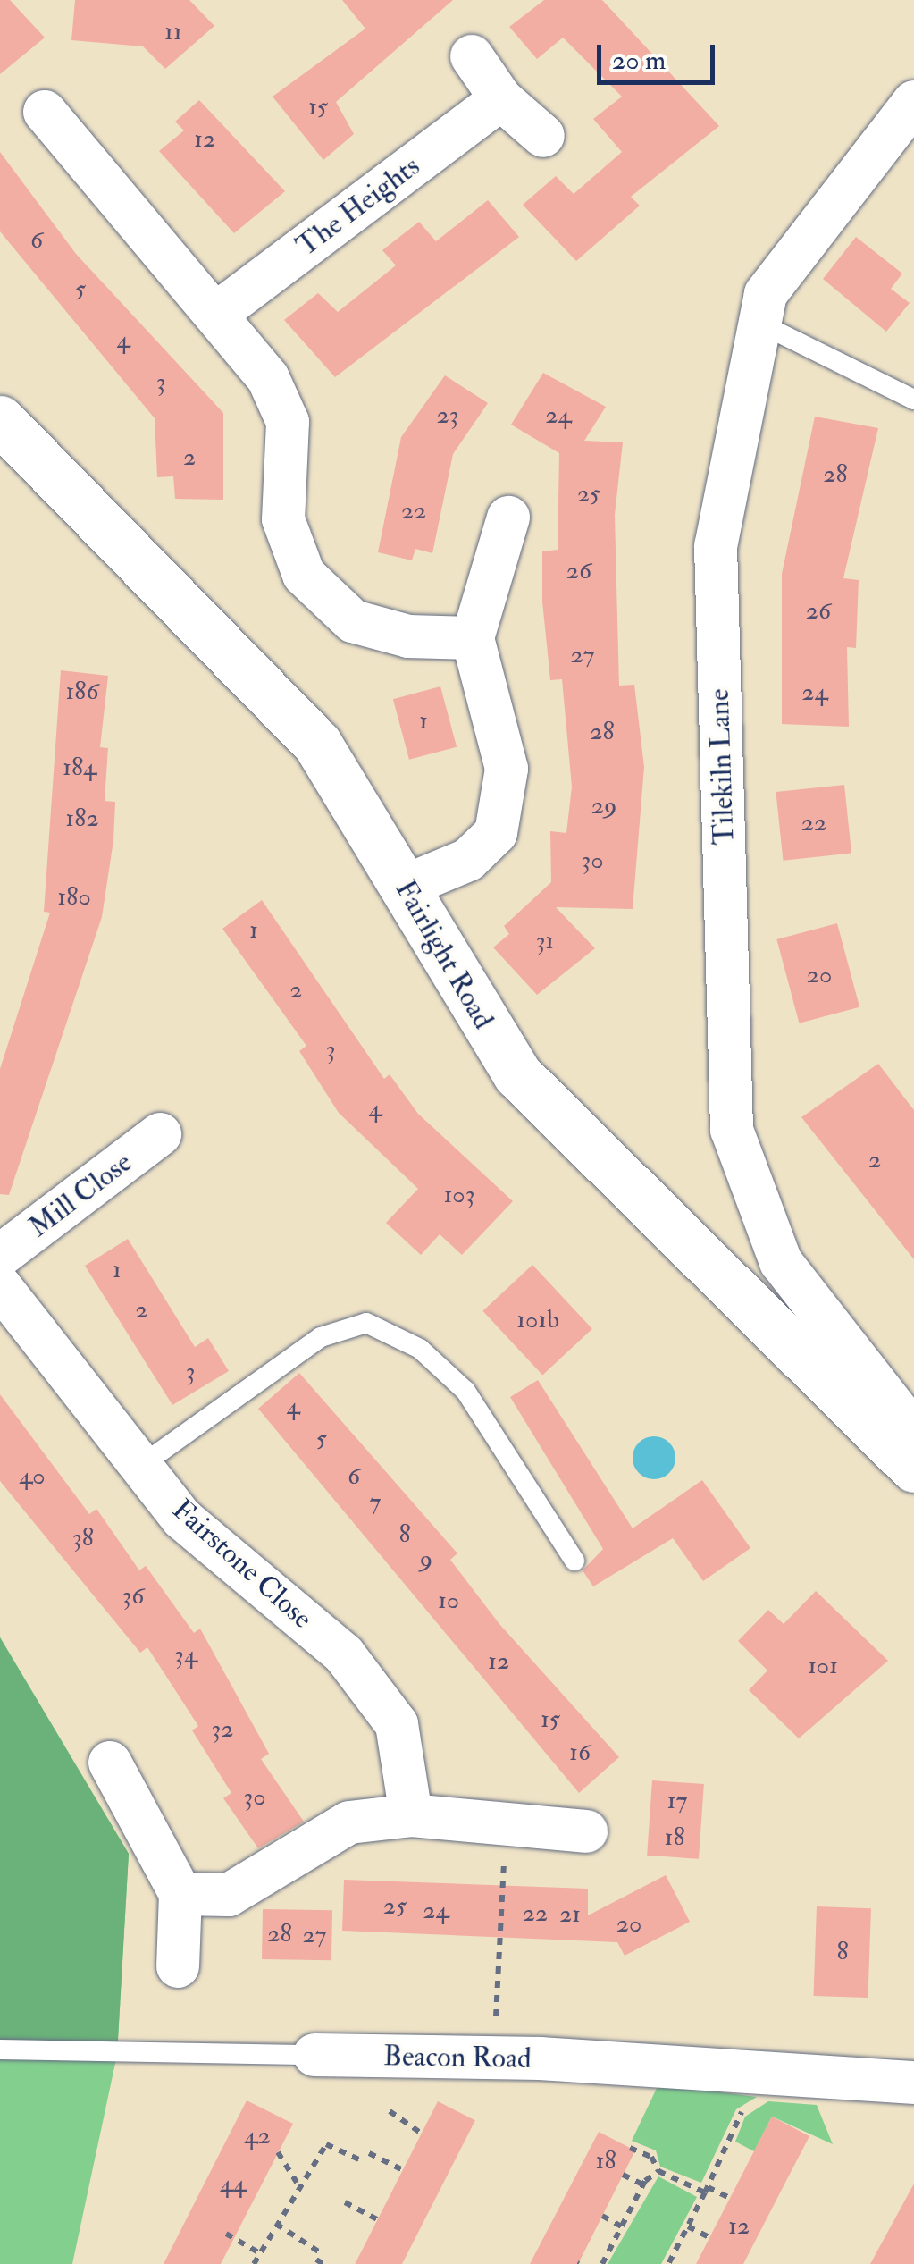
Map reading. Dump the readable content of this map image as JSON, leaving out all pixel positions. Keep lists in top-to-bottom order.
{
  "streets": {
    "street": [
      "The Heights",
      "Tilekiln Lane",
      "Fairlight Road",
      "Mill Close",
      "Fairstone Close",
      "Beacon Road"
    ]
  },
  "house_numbers": [
    "11",
    "15",
    "12",
    "6",
    "5",
    "4",
    "3",
    "23",
    "24",
    "2",
    "28",
    "25",
    "22",
    "26",
    "26",
    "27",
    "186",
    "24",
    "1",
    "28",
    "184",
    "29",
    "182",
    "22",
    "30",
    "180",
    "1",
    "31",
    "20",
    "2",
    "3",
    "4",
    "2",
    "103",
    "1",
    "2",
    "101b",
    "3",
    "4",
    "5",
    "40",
    "6",
    "7",
    "8",
    "38",
    "9",
    "36",
    "10",
    "34",
    "12",
    "101",
    "15",
    "32",
    "16",
    "30",
    "17",
    "18",
    "25",
    "24",
    "22",
    "21",
    "20",
    "28",
    "27",
    "8",
    "42",
    "18",
    "44",
    "12"
  ],
  "scale_bar": "20 m"
}
